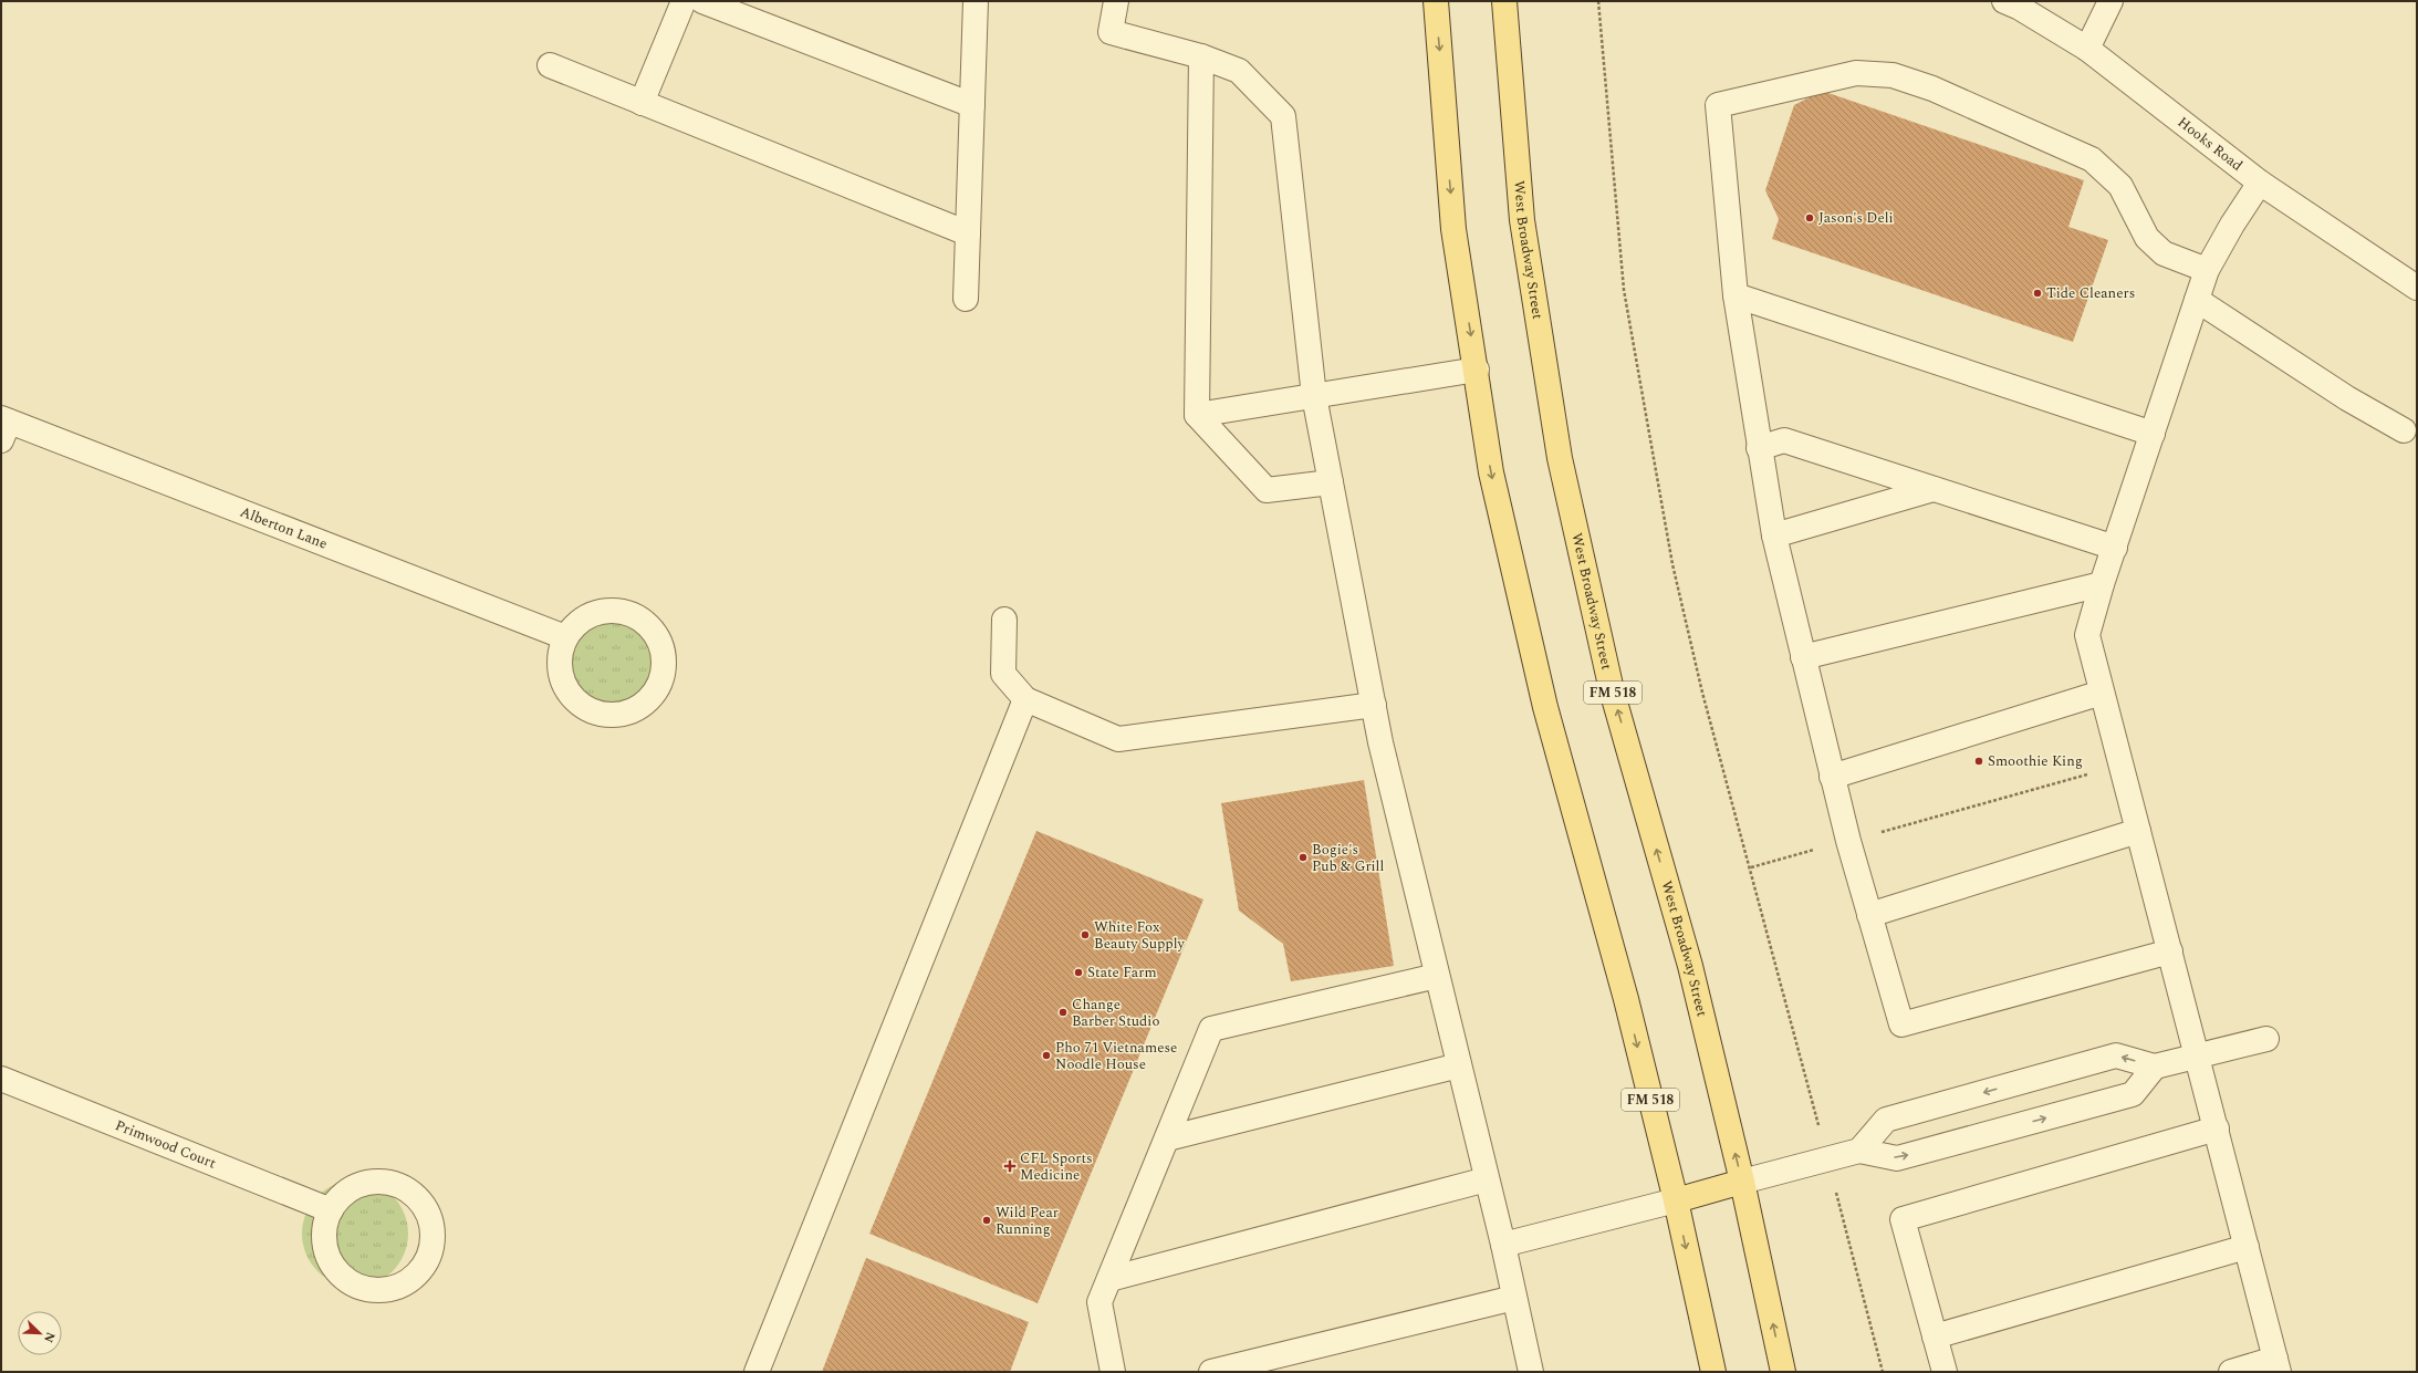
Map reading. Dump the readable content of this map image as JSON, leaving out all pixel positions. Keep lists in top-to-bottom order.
{
  "streets": {
    "main road": ["West Broadway Street", "FM 518"],
    "street": ["Hooks Road", "Alberton Lane", "Primwood Court"]
  },
  "places": {
    "other": [
      "Jason's Deli",
      "Tide Cleaners",
      "Smoothie King",
      "Bogie's Pub & Grill",
      "White Fox Beauty Supply",
      "State Farm",
      "Change Barber Studio",
      "Pho 71 Vietnamese Noodle House",
      "Wild Pear Running"
    ],
    "health": ["CFL Sports Medicine"]
  },
  "north": "bottom right"
}
